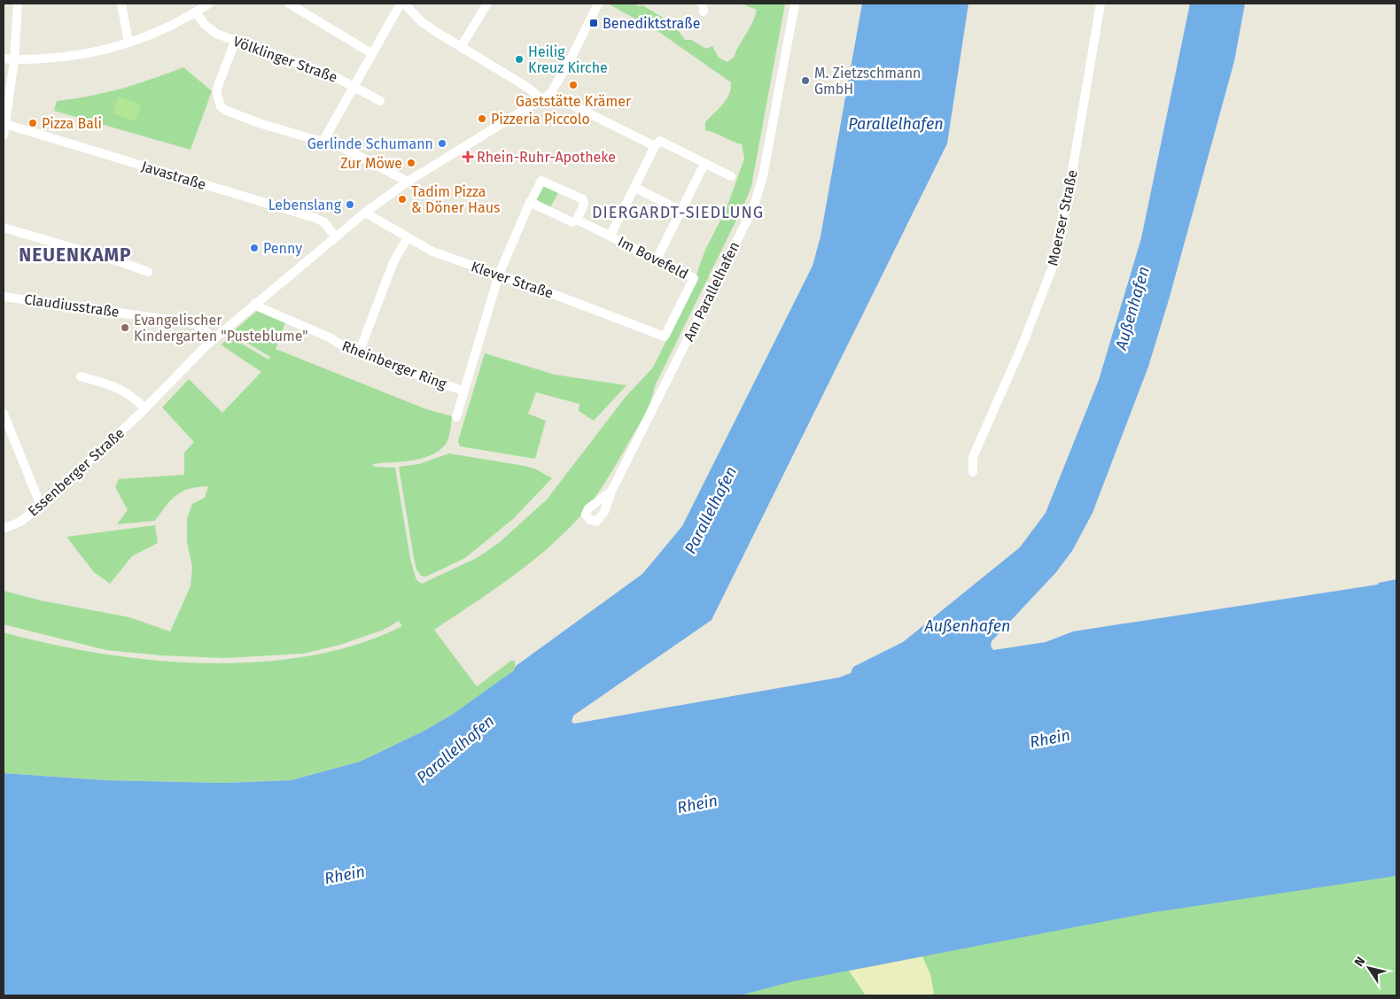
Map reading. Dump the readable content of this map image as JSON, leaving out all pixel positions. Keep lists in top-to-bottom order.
{
  "streets": {
    "street": [
      "Völklinger Straße",
      "Javastraße",
      "Moerser Straße",
      "Im Bovefeld",
      "Klever Straße",
      "Am Parallelhafen",
      "Claudiusstraße",
      "Rheinberger Ring",
      "Essenberger Straße"
    ]
  },
  "crossings": [
    ["Javastraße", "Essenberger Straße"],
    ["Im Bovefeld", "Klever Straße"],
    ["Im Bovefeld", "Rheinberger Ring"],
    ["Klever Straße", "Rheinberger Ring"],
    ["Klever Straße", "Essenberger Straße"],
    ["Claudiusstraße", "Essenberger Straße"],
    ["Rheinberger Ring", "Essenberger Straße"]
  ],
  "districts": ["DIERGARDT-SIEDLUNG", "NEUENKAMP"],
  "water": ["Parallelhafen", "Außenhafen", "Rhein"],
  "places": {
    "transit": ["Benediktstraße"],
    "other": [
      "Heilig Kreuz Kirche",
      "M. Zietzschmann GmbH",
      "Gaststätte Krämer",
      "Pizzeria Piccolo",
      "Pizza Bali",
      "Gerlinde Schumann",
      "Zur Möwe",
      "Tadim Pizza & Döner Haus",
      "Lebenslang",
      "Penny",
      "Evangelischer Kindergarten \"Pusteblume\""
    ],
    "health": ["Rhein-Ruhr-Apotheke"]
  },
  "north": "top left"
}
